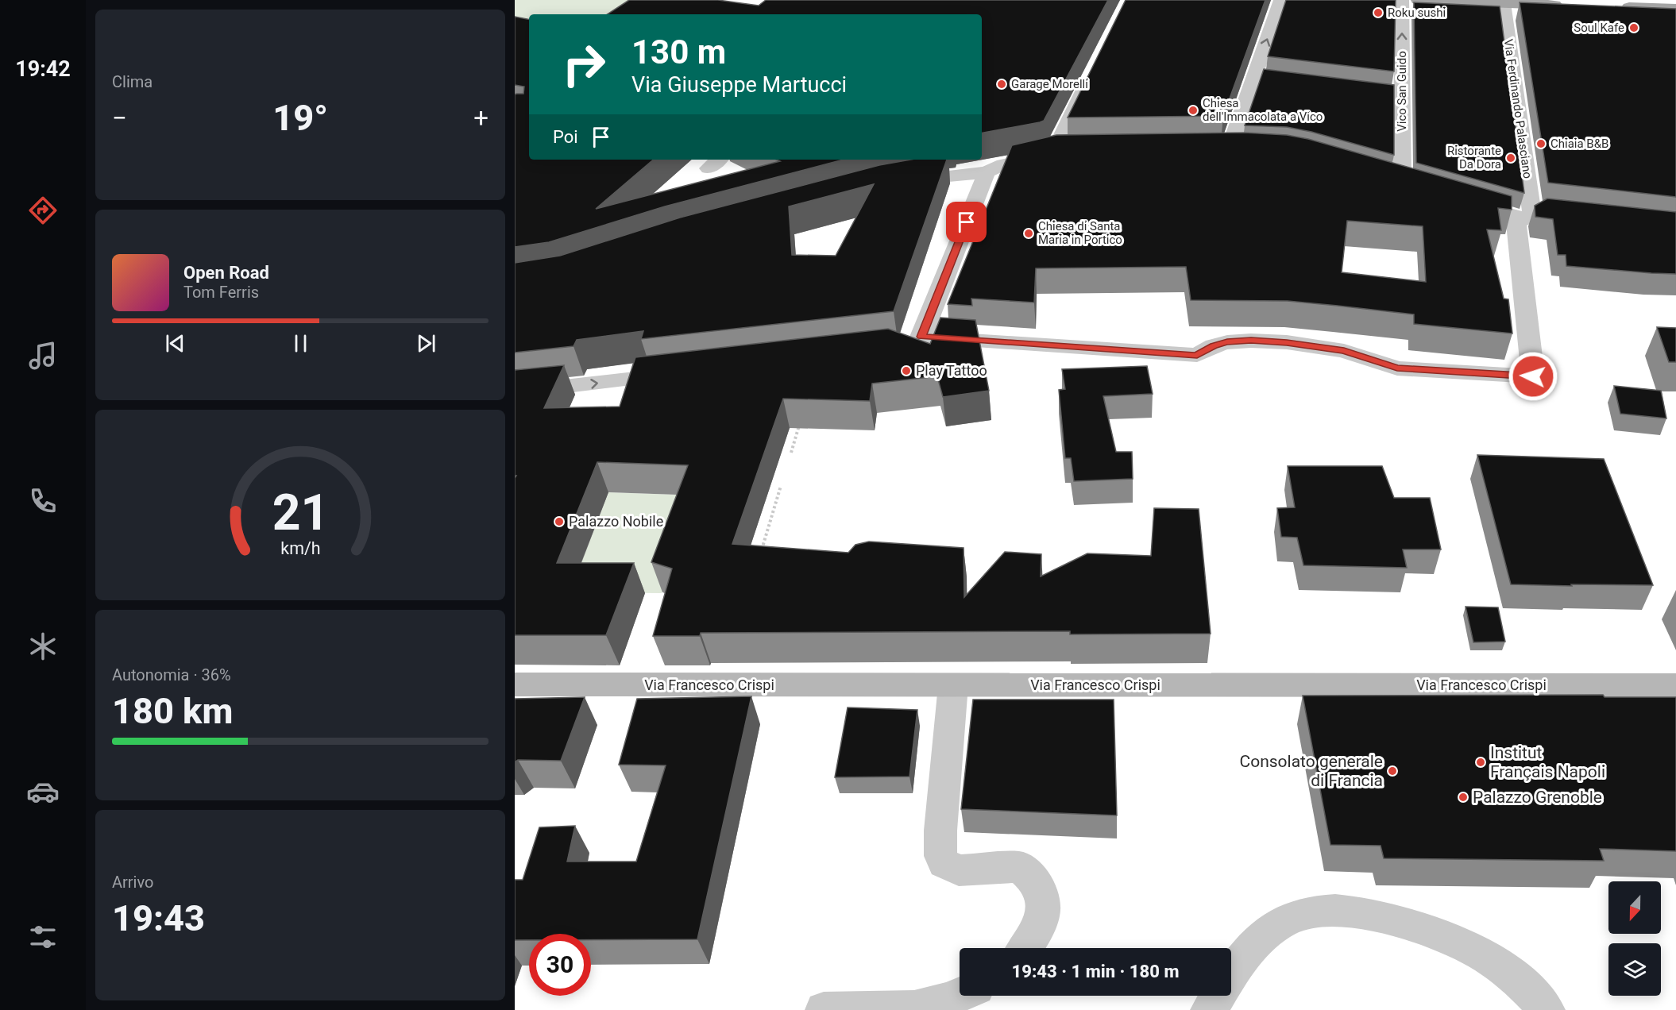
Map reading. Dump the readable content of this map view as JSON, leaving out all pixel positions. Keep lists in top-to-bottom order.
{
  "streets": {
    "street": ["Vico San Guido", "Via Ferdinando Palasciano", "Via Francesco Crispi"]
  },
  "places": [
    "Roku sushi",
    "Soul Kafe",
    "Garage Morelli",
    "Chiesa dell'Immacolata a Vico",
    "Chiaia B&B",
    "Ristorante Da Dora",
    "Chiesa di Santa Maria in Portico",
    "Play Tattoo",
    "Palazzo Nobile",
    "Institut Français Napoli",
    "Consolato generale di Francia",
    "Palazzo Grenoble"
  ],
  "north": "bottom",
  "page": {
    "tabs": "19:42",
    "tile": [
      "Clima",
      ["Autonomia · 36%", "180 km"],
      ["Arrivo", "19:43"]
    ],
    "turn": ["130 m", "Via Giuseppe Martucci"],
    "heat": ["−", "19°", "+"],
    "then": "Poi",
    "song": ["Open Road", "Tom Ferris"],
    "limit": "30",
    "trip": "19:43 · 1 min · 180 m",
    "gauge": ["21", "km/h"]
  }
}
